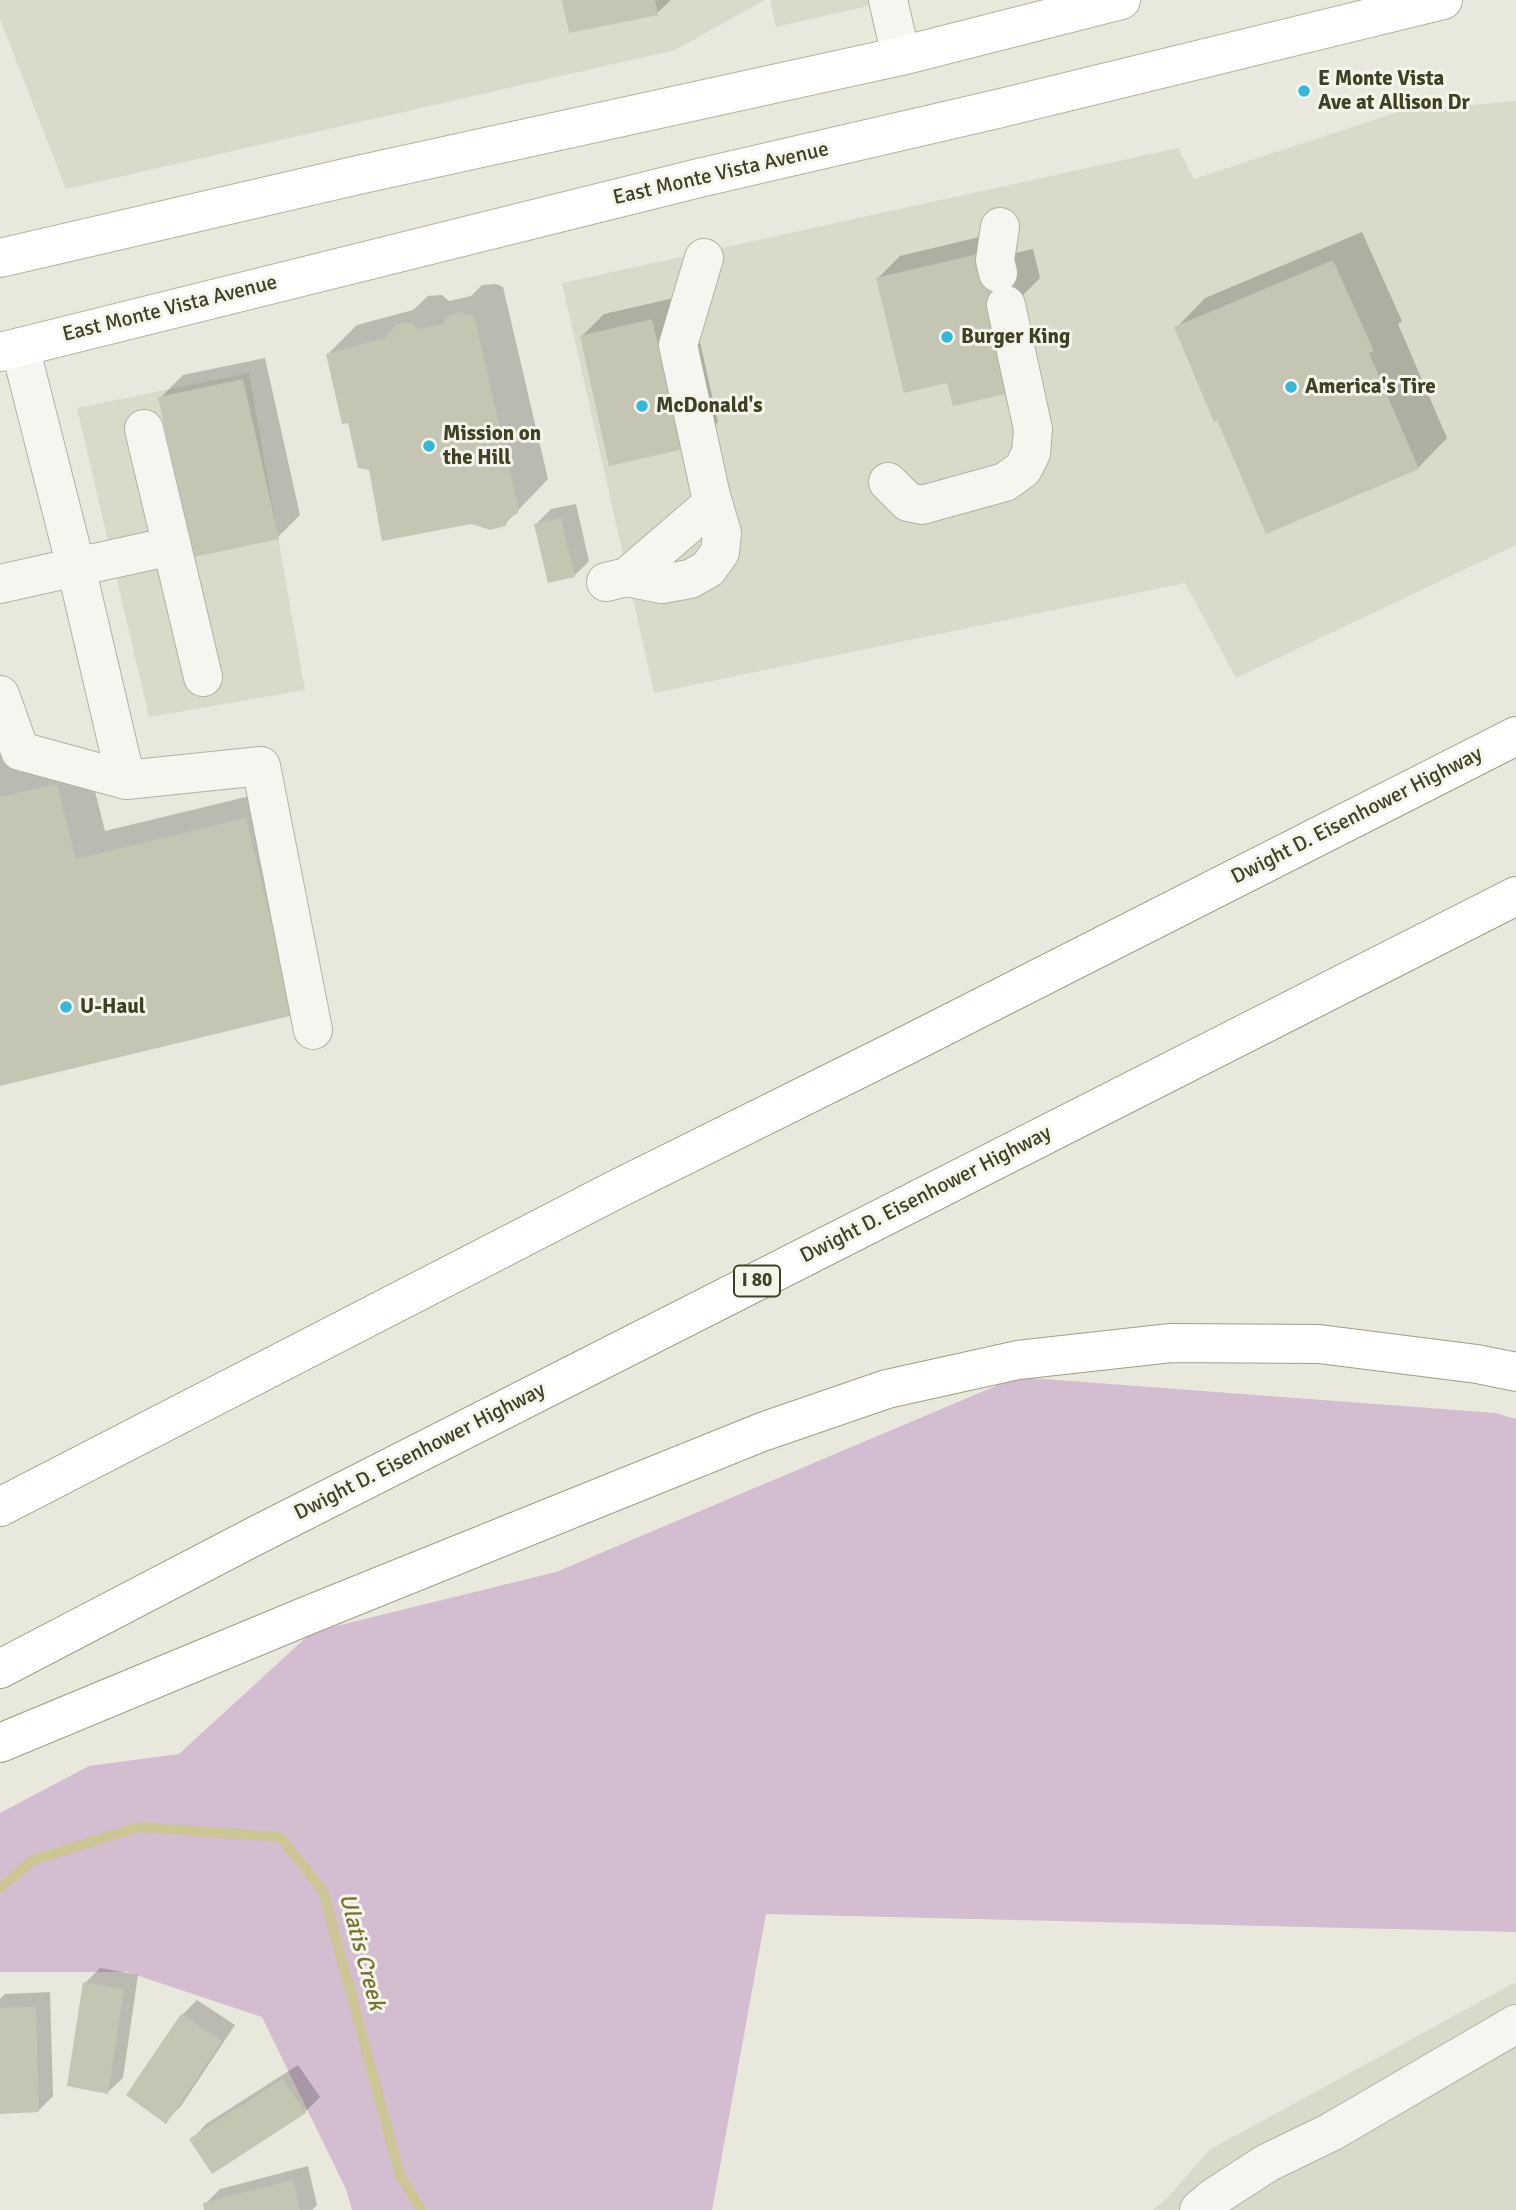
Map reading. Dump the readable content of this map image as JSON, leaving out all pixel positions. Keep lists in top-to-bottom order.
{
  "streets": {
    "main road": ["East Monte Vista Avenue", "Dwight D. Eisenhower Highway", "I 80"]
  },
  "water": ["Ulatis Creek"],
  "places": [
    "E Monte Vista Ave at Allison Dr",
    "Burger King",
    "America's Tire",
    "McDonald's",
    "Mission on the Hill",
    "U-Haul"
  ]
}
